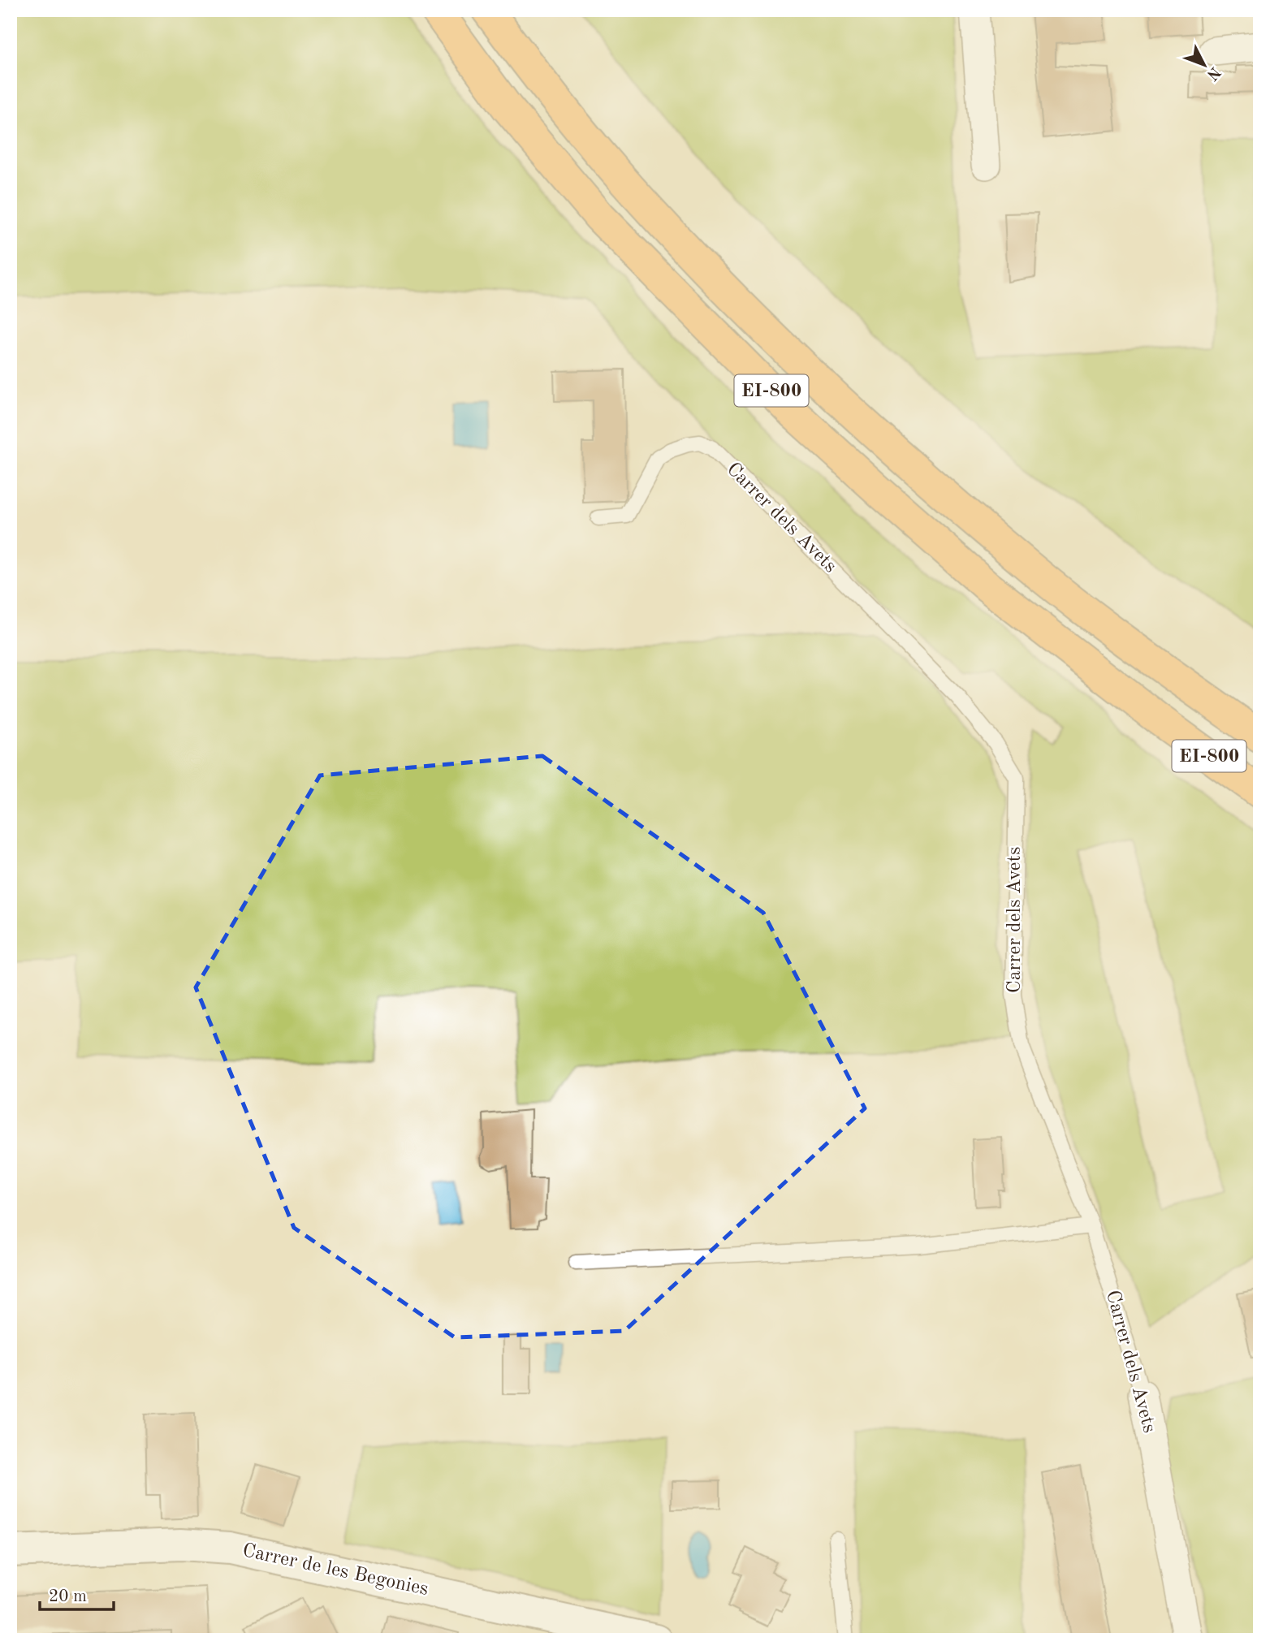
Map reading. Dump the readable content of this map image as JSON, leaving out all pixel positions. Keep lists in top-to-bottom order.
{
  "streets": {
    "highway": ["EI-800"],
    "street": ["Carrer dels Avets", "Carrer de les Begonies"]
  },
  "scale_bar": "20 m",
  "north": "bottom right"
}
